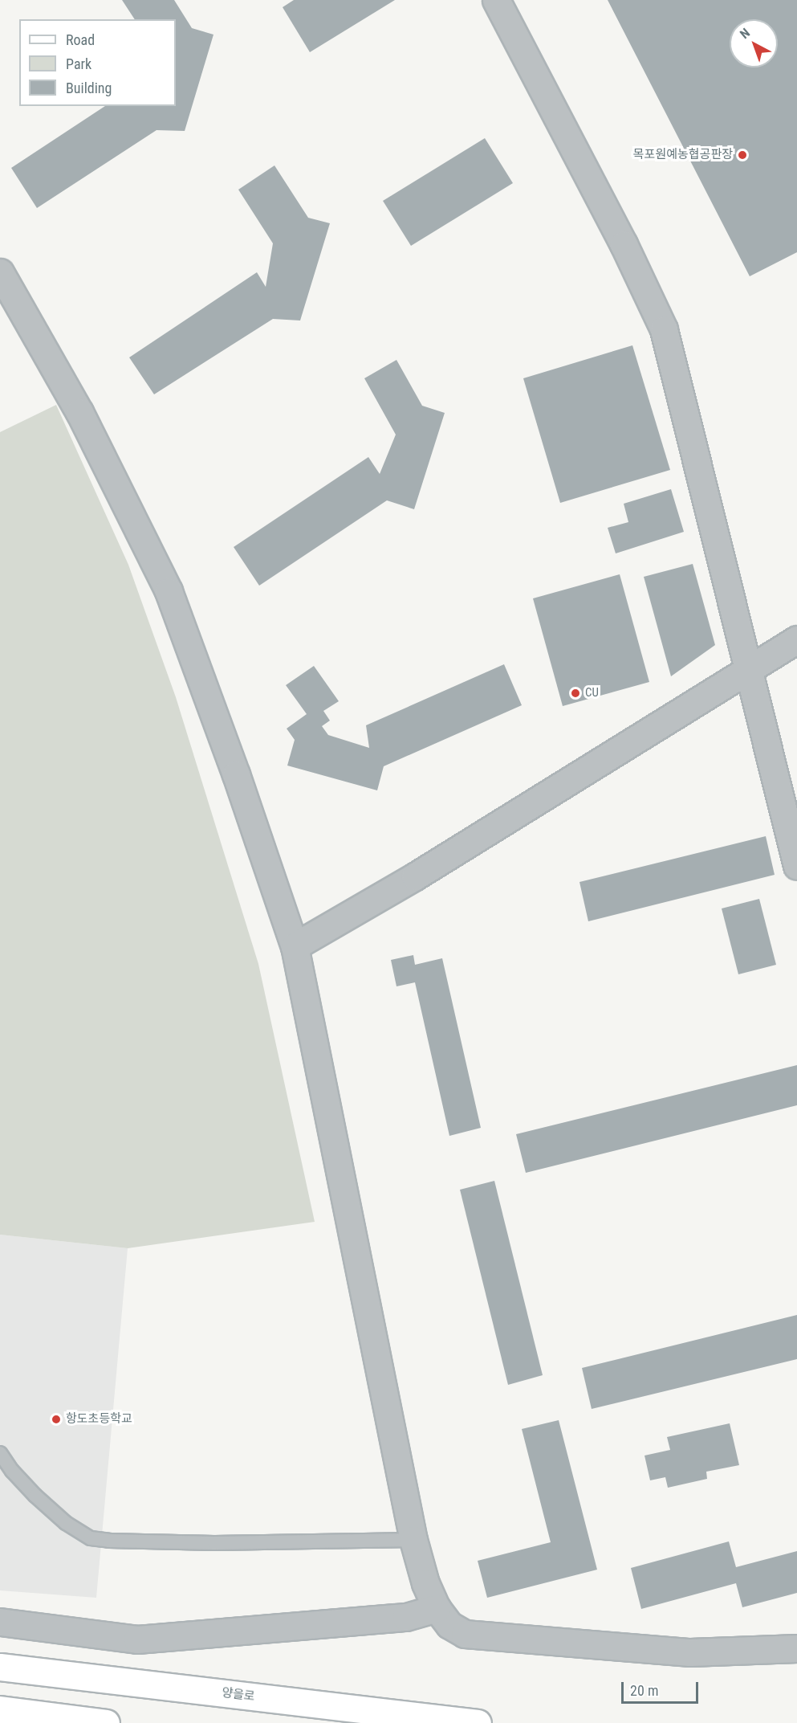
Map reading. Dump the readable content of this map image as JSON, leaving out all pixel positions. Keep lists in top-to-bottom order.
{
  "streets": {
    "street": ["양을로"]
  },
  "places": ["목포원예농협공판장", "CU", "항도초등학교"],
  "legend": ["Road", "Park", "Building"],
  "scale_bar": "20 m",
  "north": "top left"
}
